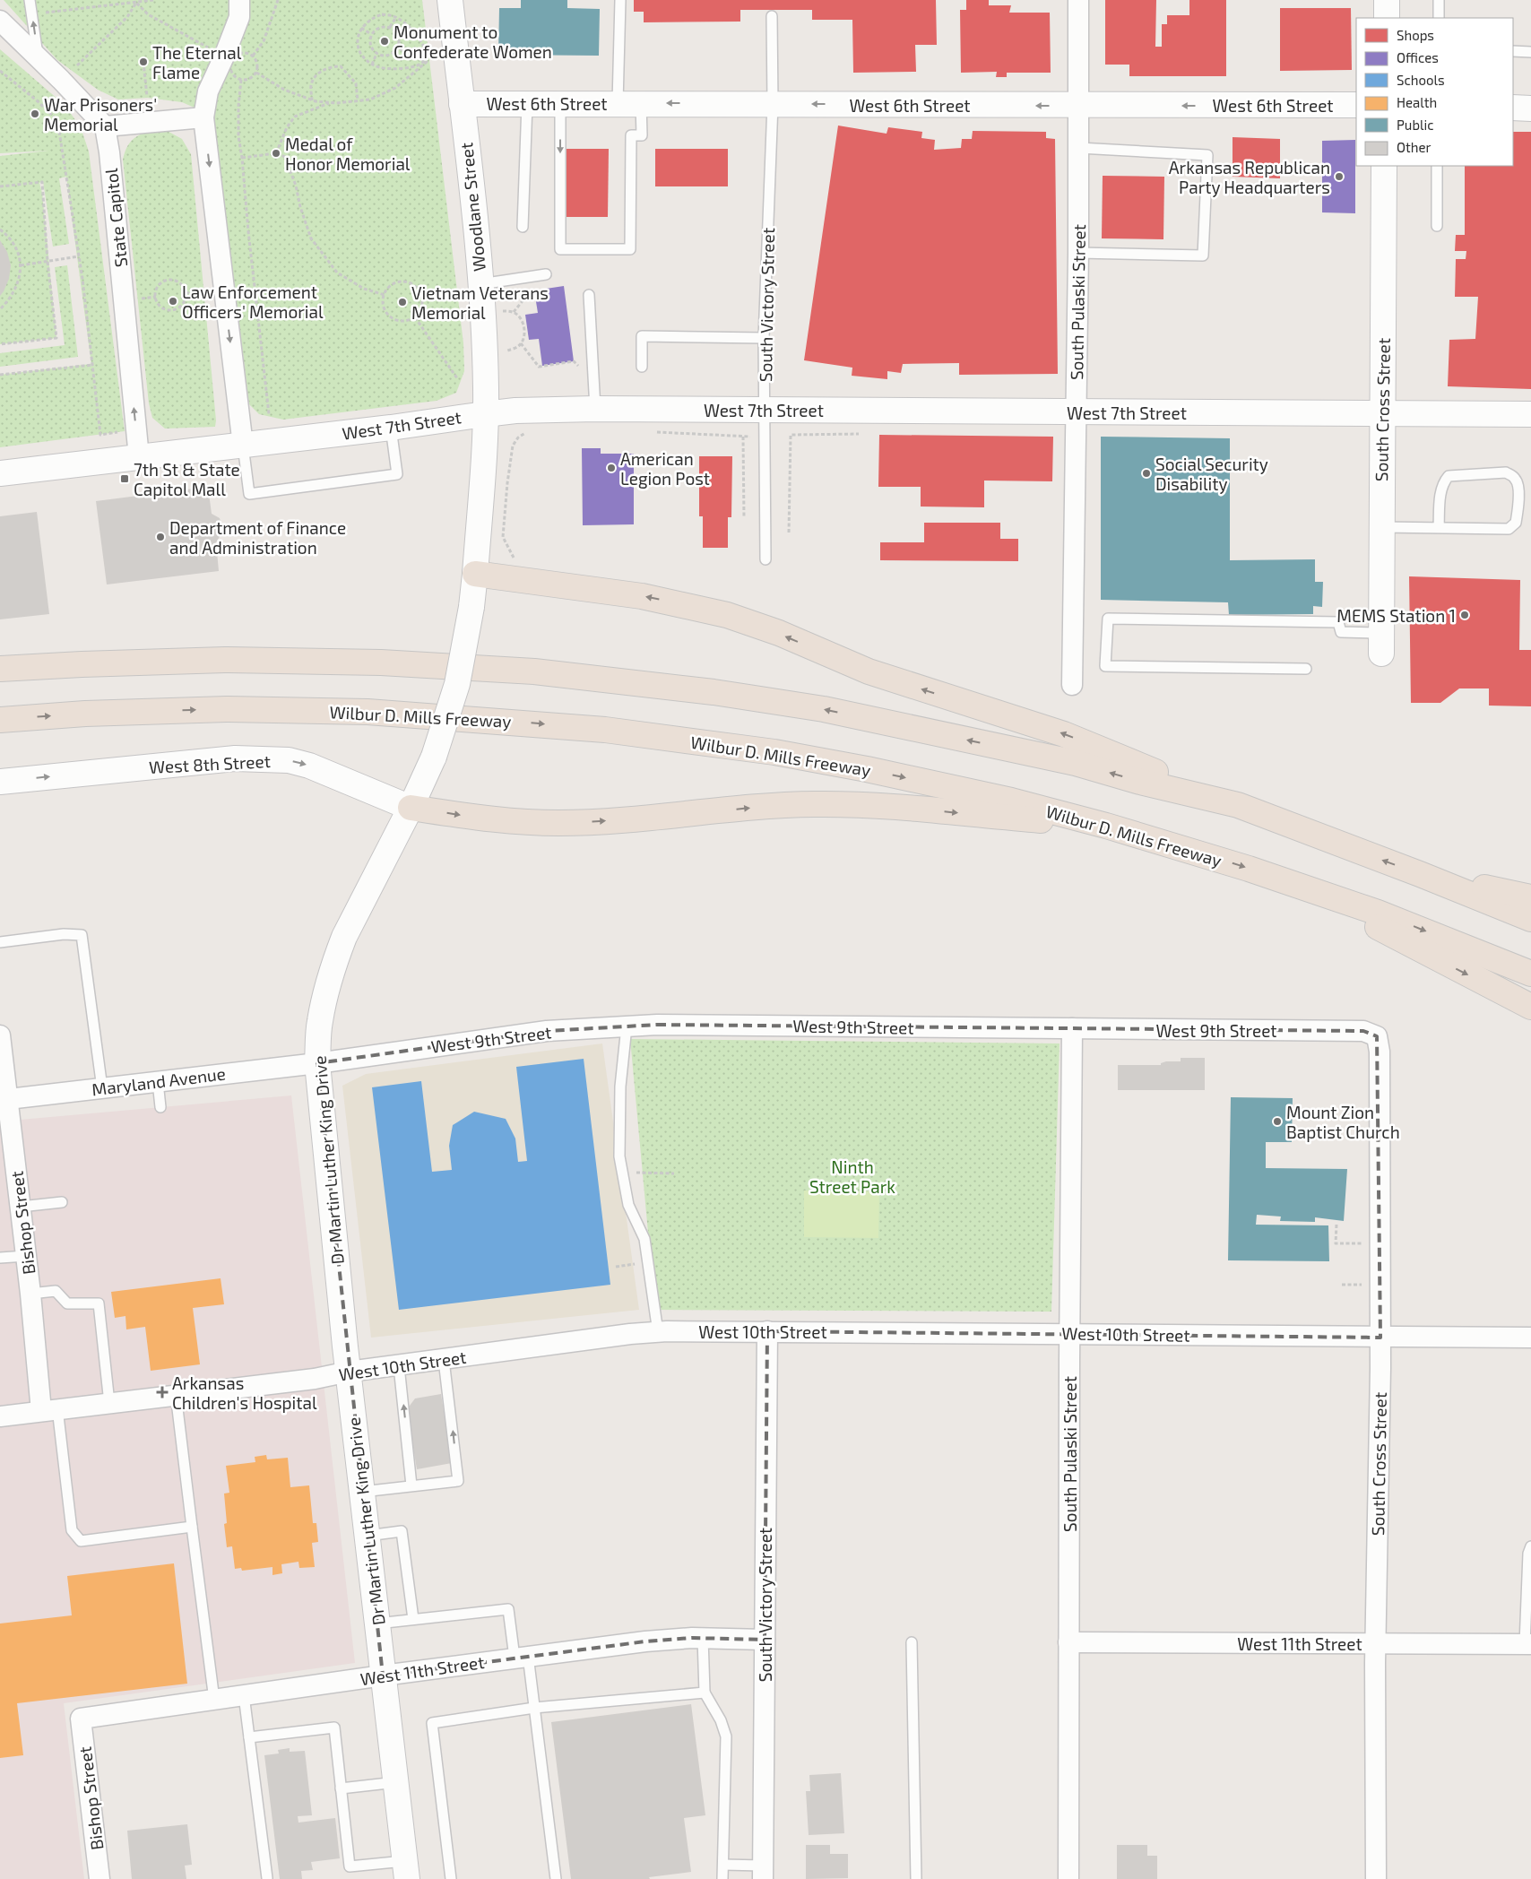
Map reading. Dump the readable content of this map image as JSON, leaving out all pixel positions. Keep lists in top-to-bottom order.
{
  "streets": {
    "highway": ["Wilbur D. Mills Freeway"],
    "street": [
      "West 6th Street",
      "Woodlane Street",
      "State Capitol",
      "South Pulaski Street",
      "South Victory Street",
      "West 7th Street",
      "South Cross Street",
      "West 8th Street",
      "West 9th Street",
      "Maryland Avenue",
      "Dr Martin Luther King Drive",
      "Bishop Street",
      "West 10th Street",
      "West 11th Street"
    ]
  },
  "crossings": [
    ["West 6th Street", "Woodlane Street"],
    ["West 6th Street", "South Pulaski Street"],
    ["West 6th Street", "South Victory Street"],
    ["Woodlane Street", "West 7th Street"],
    ["Woodlane Street", "Dr Martin Luther King Drive"],
    ["State Capitol", "West 7th Street"],
    ["South Pulaski Street", "West 7th Street"],
    ["South Pulaski Street", "West 9th Street"],
    ["South Pulaski Street", "West 10th Street"],
    ["South Pulaski Street", "West 11th Street"],
    ["South Victory Street", "West 7th Street"],
    ["South Victory Street", "West 10th Street"],
    ["South Victory Street", "West 11th Street"],
    ["West 7th Street", "South Cross Street"],
    ["West 7th Street", "Dr Martin Luther King Drive"],
    ["South Cross Street", "West 9th Street"],
    ["South Cross Street", "West 10th Street"],
    ["South Cross Street", "West 11th Street"],
    ["West 8th Street", "Dr Martin Luther King Drive"],
    ["West 9th Street", "Maryland Avenue"],
    ["West 9th Street", "Dr Martin Luther King Drive"],
    ["Maryland Avenue", "Dr Martin Luther King Drive"],
    ["Maryland Avenue", "Bishop Street"],
    ["Dr Martin Luther King Drive", "West 10th Street"],
    ["Dr Martin Luther King Drive", "West 11th Street"],
    ["Bishop Street", "West 10th Street"],
    ["Bishop Street", "West 11th Street"]
  ],
  "one_way": ["West 6th Street", "West 8th Street"],
  "parks": ["Ninth Street Park"],
  "places": {
    "other": [
      "Monument to Confederate Women",
      "The Eternal Flame",
      "War Prisoners' Memorial",
      "Medal of Honor Memorial",
      "Arkansas Republican Party Headquarters",
      "Law Enforcement Officers' Memorial",
      "Vietnam Veterans Memorial",
      "American Legion Post",
      "Social Security Disability",
      "Department of Finance and Administration",
      "MEMS Station 1",
      "Mount Zion Baptist Church"
    ],
    "transit": ["7th St & State Capitol Mall"],
    "health": ["Arkansas Children's Hospital"]
  },
  "legend": [
    "Shops",
    "Offices",
    "Schools",
    "Health",
    "Public",
    "Other"
  ]
}
